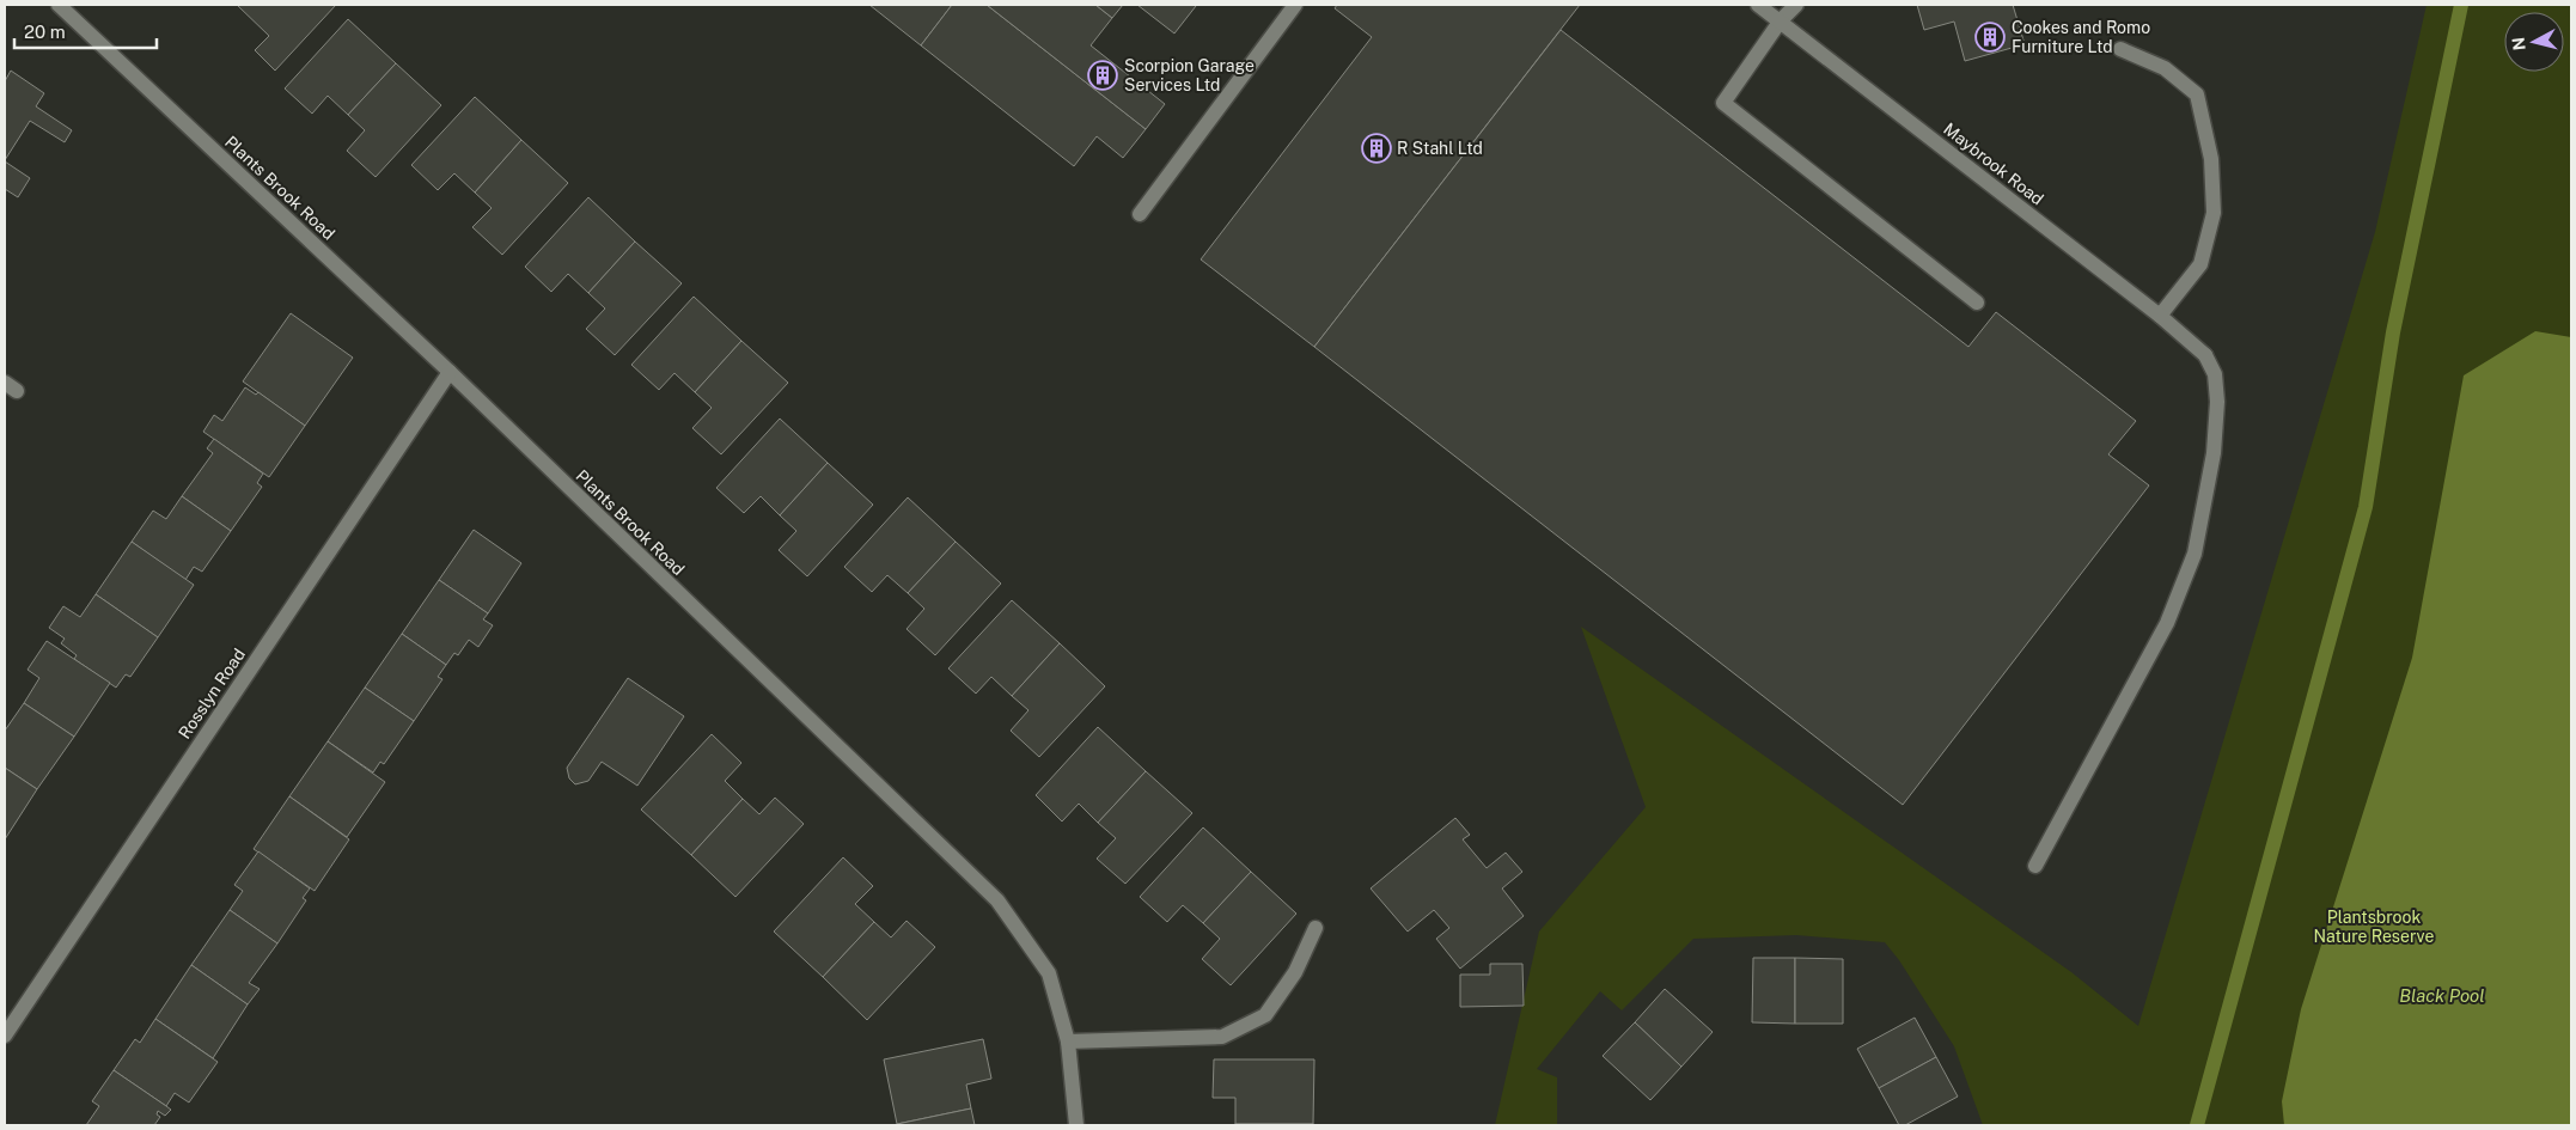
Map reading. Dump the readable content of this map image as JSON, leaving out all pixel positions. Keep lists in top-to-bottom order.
{
  "streets": {
    "street": ["Maybrook Road", "Plants Brook Road", "Rosslyn Road"]
  },
  "crossings": [
    ["Plants Brook Road", "Rosslyn Road"]
  ],
  "water": ["Black Pool"],
  "parks": ["Plantsbrook Nature Reserve"],
  "places": {
    "building": ["Cookes and Romo Furniture Ltd", "Scorpion Garage Services Ltd", "R Stahl Ltd"]
  },
  "scale_bar": "20 m",
  "north": "left"
}
